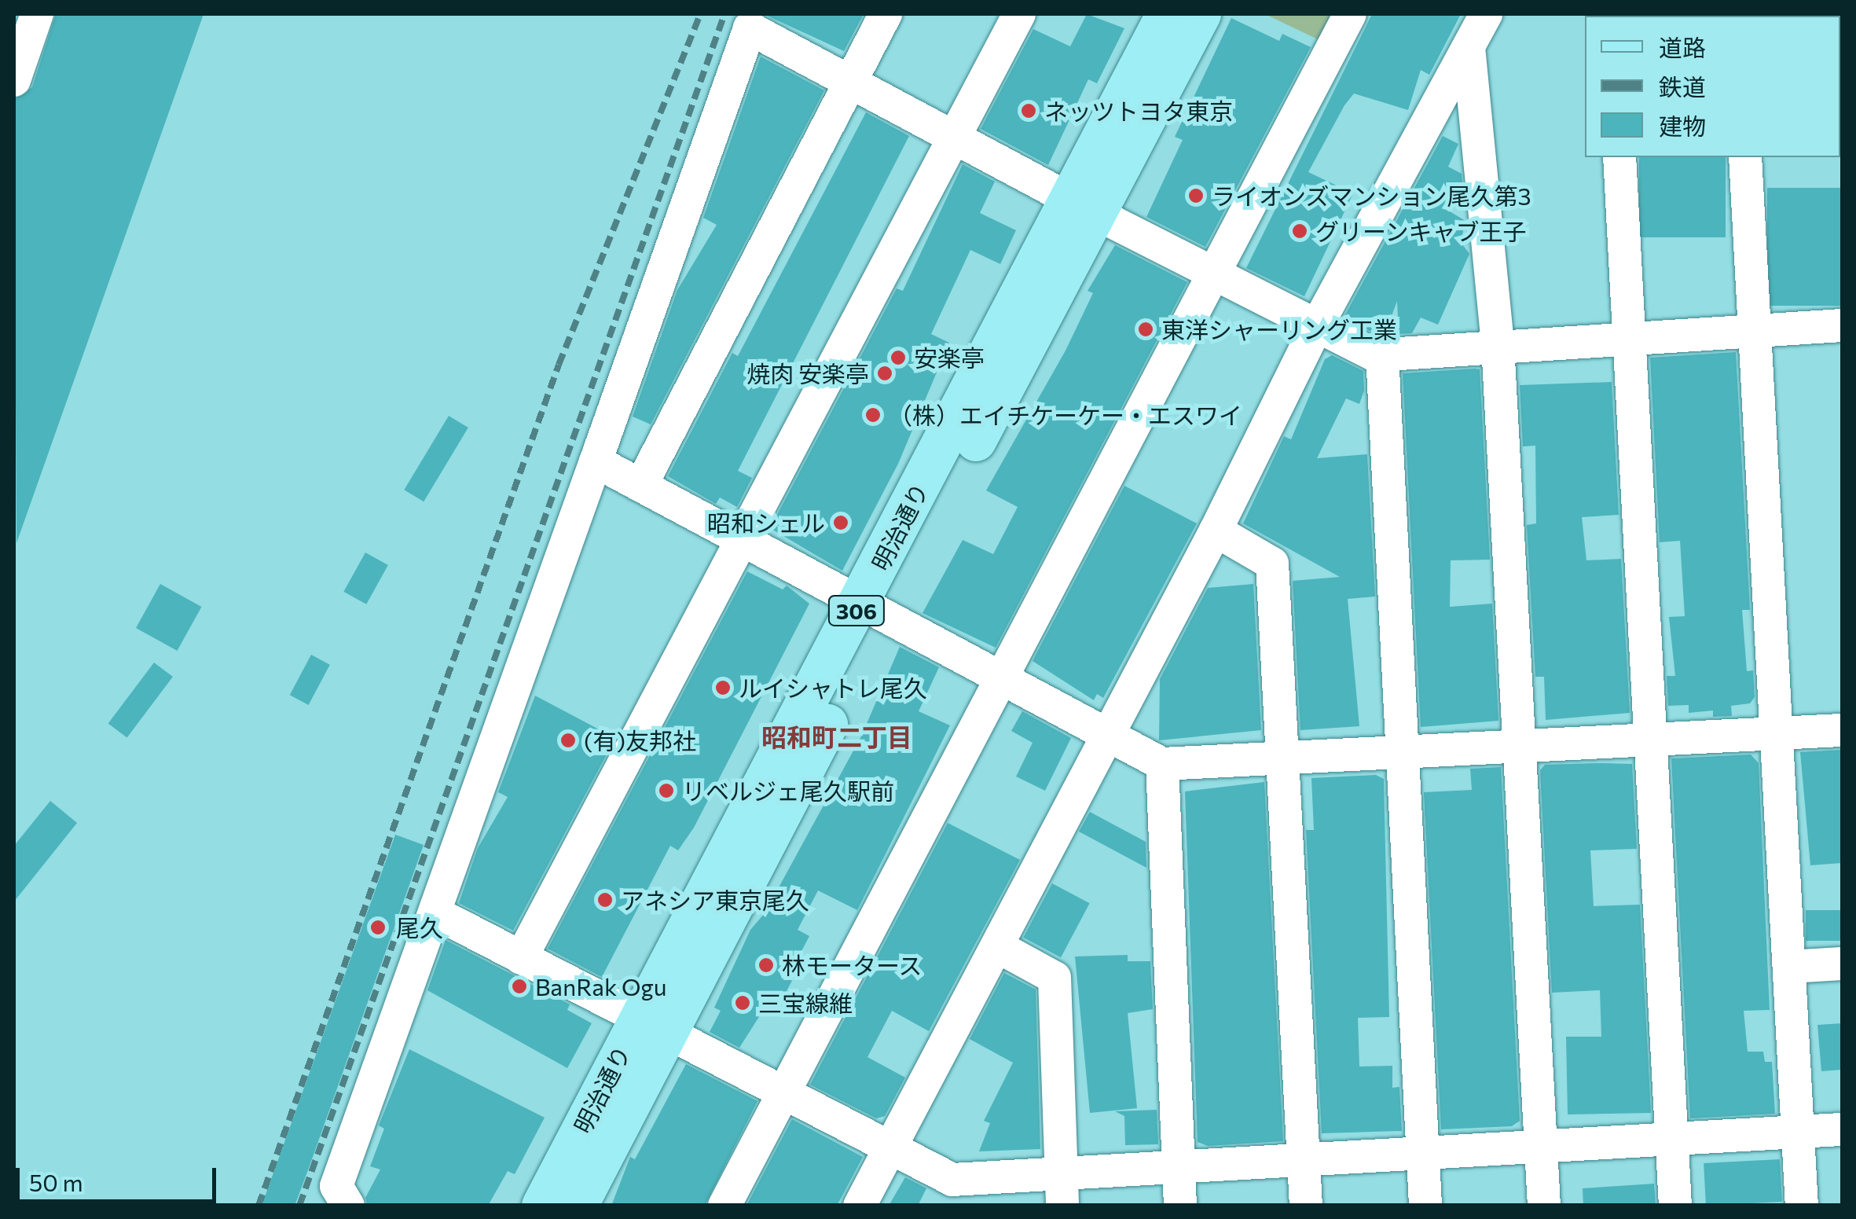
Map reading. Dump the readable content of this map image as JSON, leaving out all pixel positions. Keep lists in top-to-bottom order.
{
  "streets": {
    "main road": ["明治通り", "306"]
  },
  "districts": ["昭和町二丁目"],
  "places": [
    "ネッツトヨタ東京",
    "ライオンズマンション尾久第3",
    "グリーンキャブ王子",
    "東洋シャーリング工業",
    "安楽亭",
    "焼肉 安楽亭",
    "（株）エイチケーケー・エスワイ",
    "昭和シェル",
    "ルイシャトレ尾久",
    "(有)友邦社",
    "リベルジェ尾久駅前",
    "アネシア東京尾久",
    "尾久",
    "林モータース",
    "BanRak Ogu",
    "三宝線維"
  ],
  "legend": ["道路", "鉄道", "建物"],
  "scale_bar": "50 m"
}
